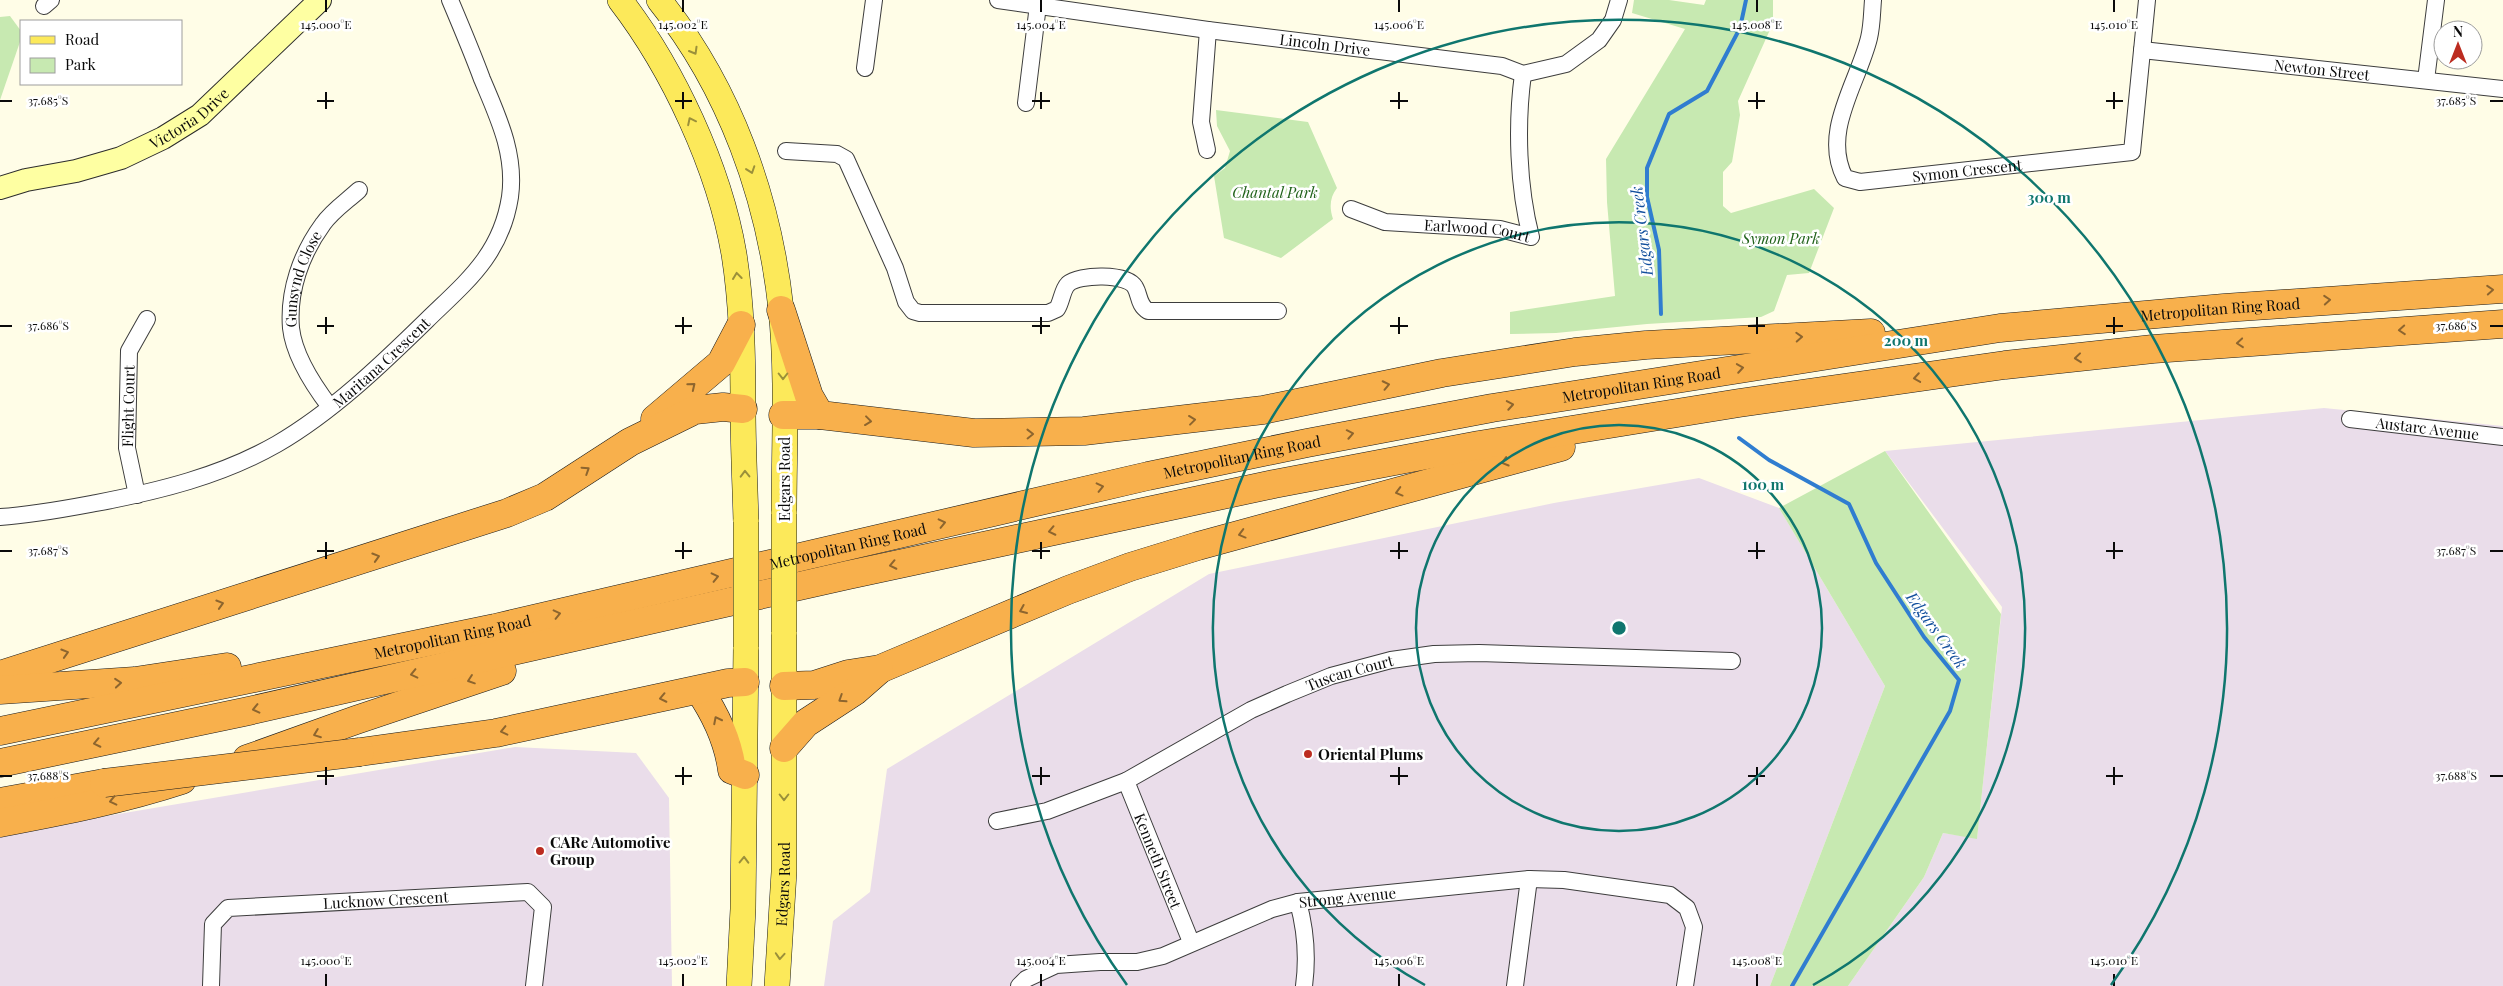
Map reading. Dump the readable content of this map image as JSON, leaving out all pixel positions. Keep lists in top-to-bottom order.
{
  "streets": {
    "highway": ["Metropolitan Ring Road"],
    "main road": ["Edgars Road"],
    "street": [
      "Lincoln Drive",
      "Newton Street",
      "Victoria Drive",
      "Symon Crescent",
      "Earlwood Court",
      "Gunsynd Close",
      "Maritana Crescent",
      "Flight Court",
      "Austarc Avenue",
      "Tuscan Court",
      "Kenneth Street",
      "Strong Avenue",
      "Lucknow Crescent"
    ]
  },
  "crossings": [
    ["Lincoln Drive", "Earlwood Court"],
    ["Newton Street", "Symon Crescent"],
    ["Gunsynd Close", "Maritana Crescent"],
    ["Maritana Crescent", "Flight Court"],
    ["Tuscan Court", "Kenneth Street"],
    ["Kenneth Street", "Strong Avenue"]
  ],
  "water": ["Edgars Creek"],
  "parks": ["Chantal Park", "Symon Park"],
  "places": ["Oriental Plums", "CARe Automotive Group"],
  "legend": ["Road", "Park"],
  "north": "top",
  "coordinates": [
    "145.000°E",
    "145.002°E",
    "145.004°E",
    "145.006°E",
    "145.008°E",
    "145.010°E",
    "37.685°S",
    "37.686°S",
    "37.687°S",
    "37.688°S"
  ],
  "rings": ["300 m", "200 m", "100 m"]
}
